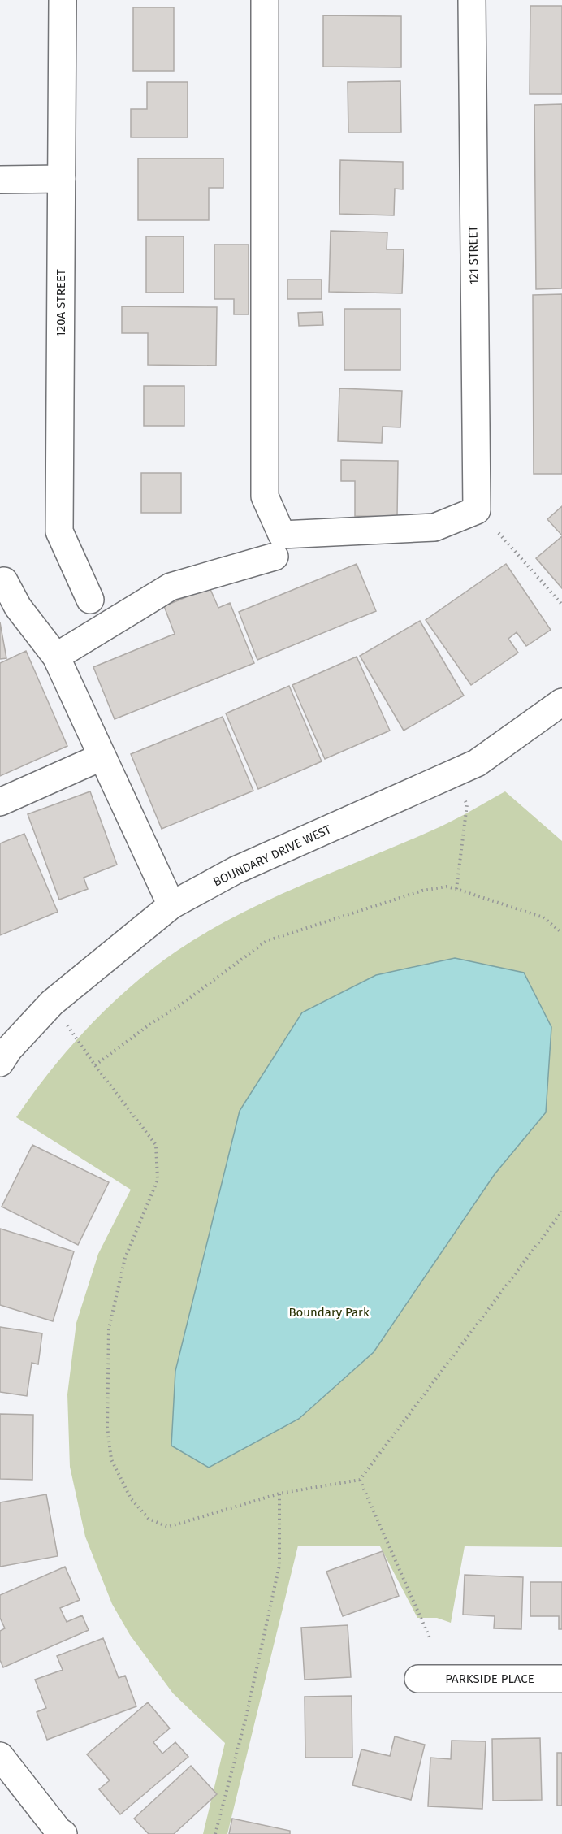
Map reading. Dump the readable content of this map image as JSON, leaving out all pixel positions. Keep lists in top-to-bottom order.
{
  "streets": {
    "street": [
      "121 STREET",
      "120A STREET",
      "BOUNDARY DRIVE WEST",
      "PARKSIDE PLACE"
    ]
  },
  "parks": ["Boundary Park"]
}
